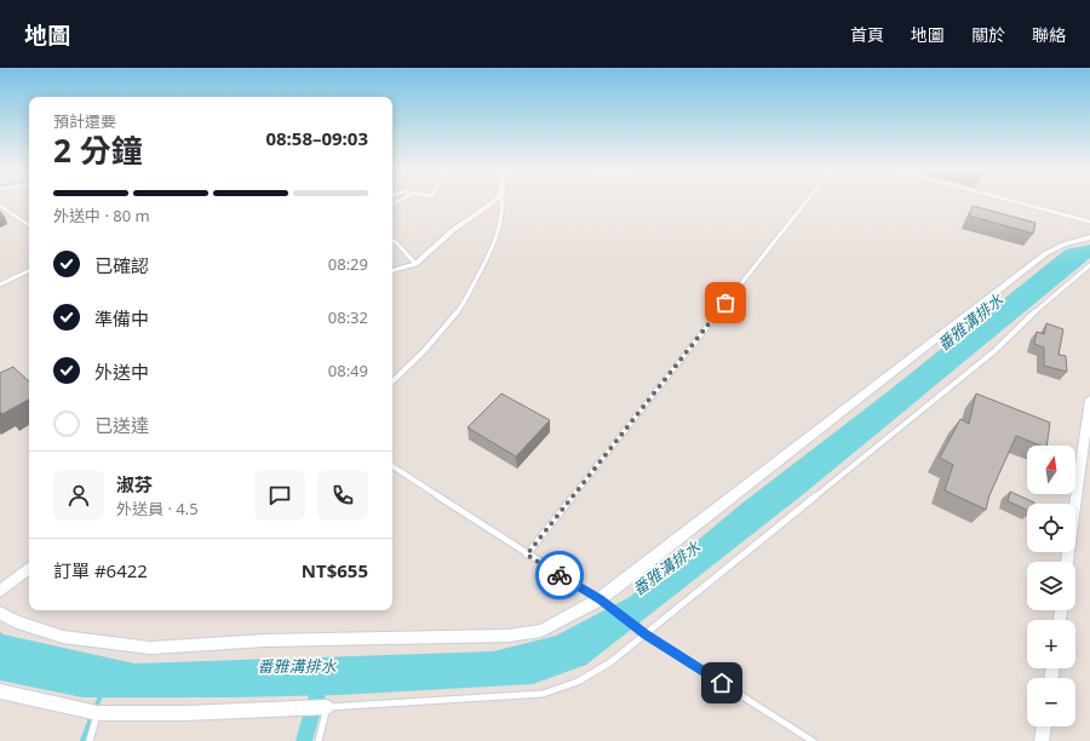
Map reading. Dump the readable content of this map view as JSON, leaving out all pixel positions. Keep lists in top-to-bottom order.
{
  "water": ["番雅溝排水"],
  "north": "top",
  "page": {
    "header": "地圖",
    "nav": [
      "首頁",
      "地圖",
      "關於",
      "聯絡"
    ],
    "heading": ["2 分鐘", "預計還要", "08:58–09:03"],
    "panel": [
      "淑芬",
      "外送員 · 4.5",
      "訂單 #6422",
      "NT$655"
    ],
    "bar": "外送中 · 80 m",
    "list": [
      ["已確認", "08:29"],
      ["準備中", "08:32"],
      ["外送中", "08:49"],
      "已送達"
    ],
    "map_buttons": ["+", "−"]
  }
}
